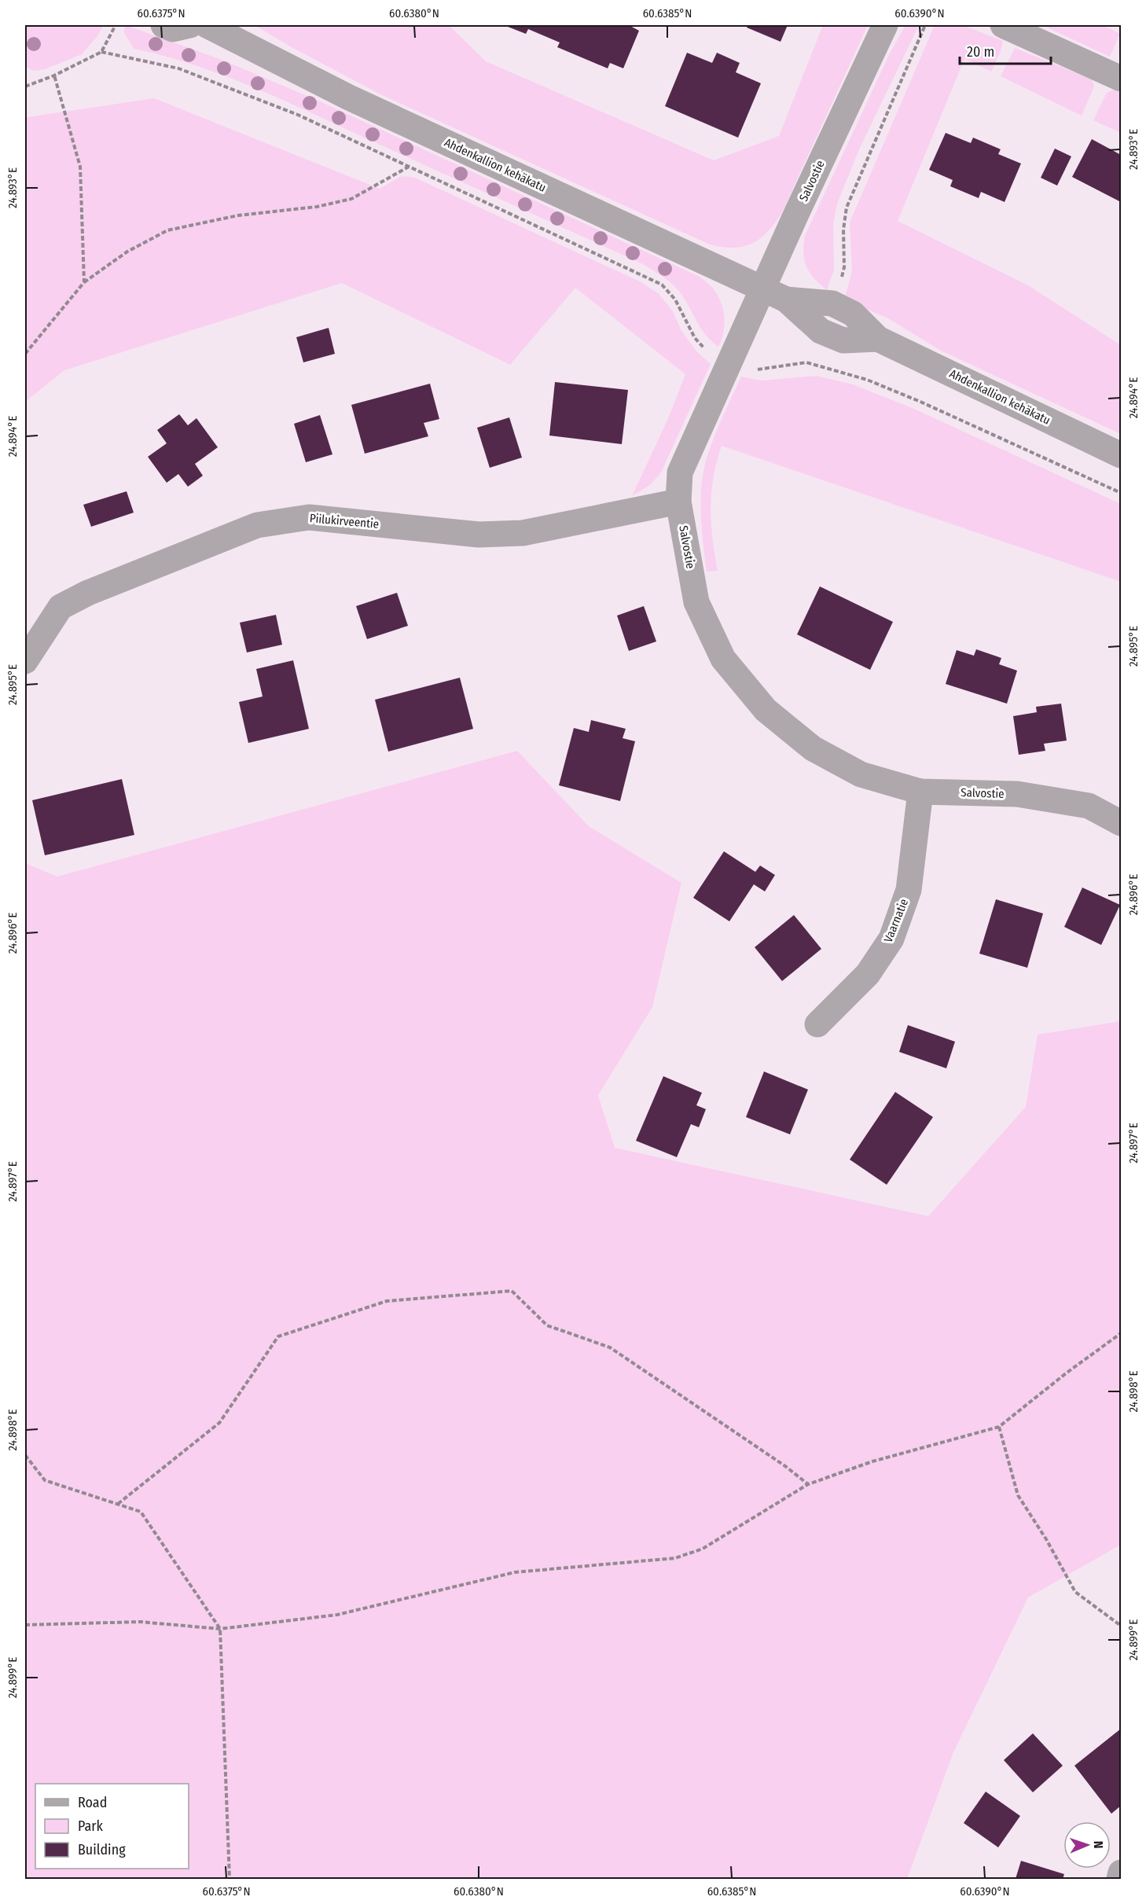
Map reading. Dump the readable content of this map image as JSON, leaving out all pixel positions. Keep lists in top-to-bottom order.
{
  "streets": {
    "street": [
      "Ahdenkallion kehäkatu",
      "Salvostie",
      "Piilukirveentie",
      "Vaarnatie"
    ]
  },
  "crossings": [
    ["Ahdenkallion kehäkatu", "Salvostie"],
    ["Salvostie", "Piilukirveentie"],
    ["Salvostie", "Vaarnatie"]
  ],
  "legend": ["Road", "Park", "Building"],
  "scale_bar": "20 m",
  "north": "right",
  "coordinates": [
    "60.6375°N",
    "60.6380°N",
    "60.6385°N",
    "60.6390°N",
    "24.893°E",
    "24.894°E",
    "24.895°E",
    "24.896°E",
    "24.897°E",
    "24.898°E",
    "24.899°E"
  ]
}
